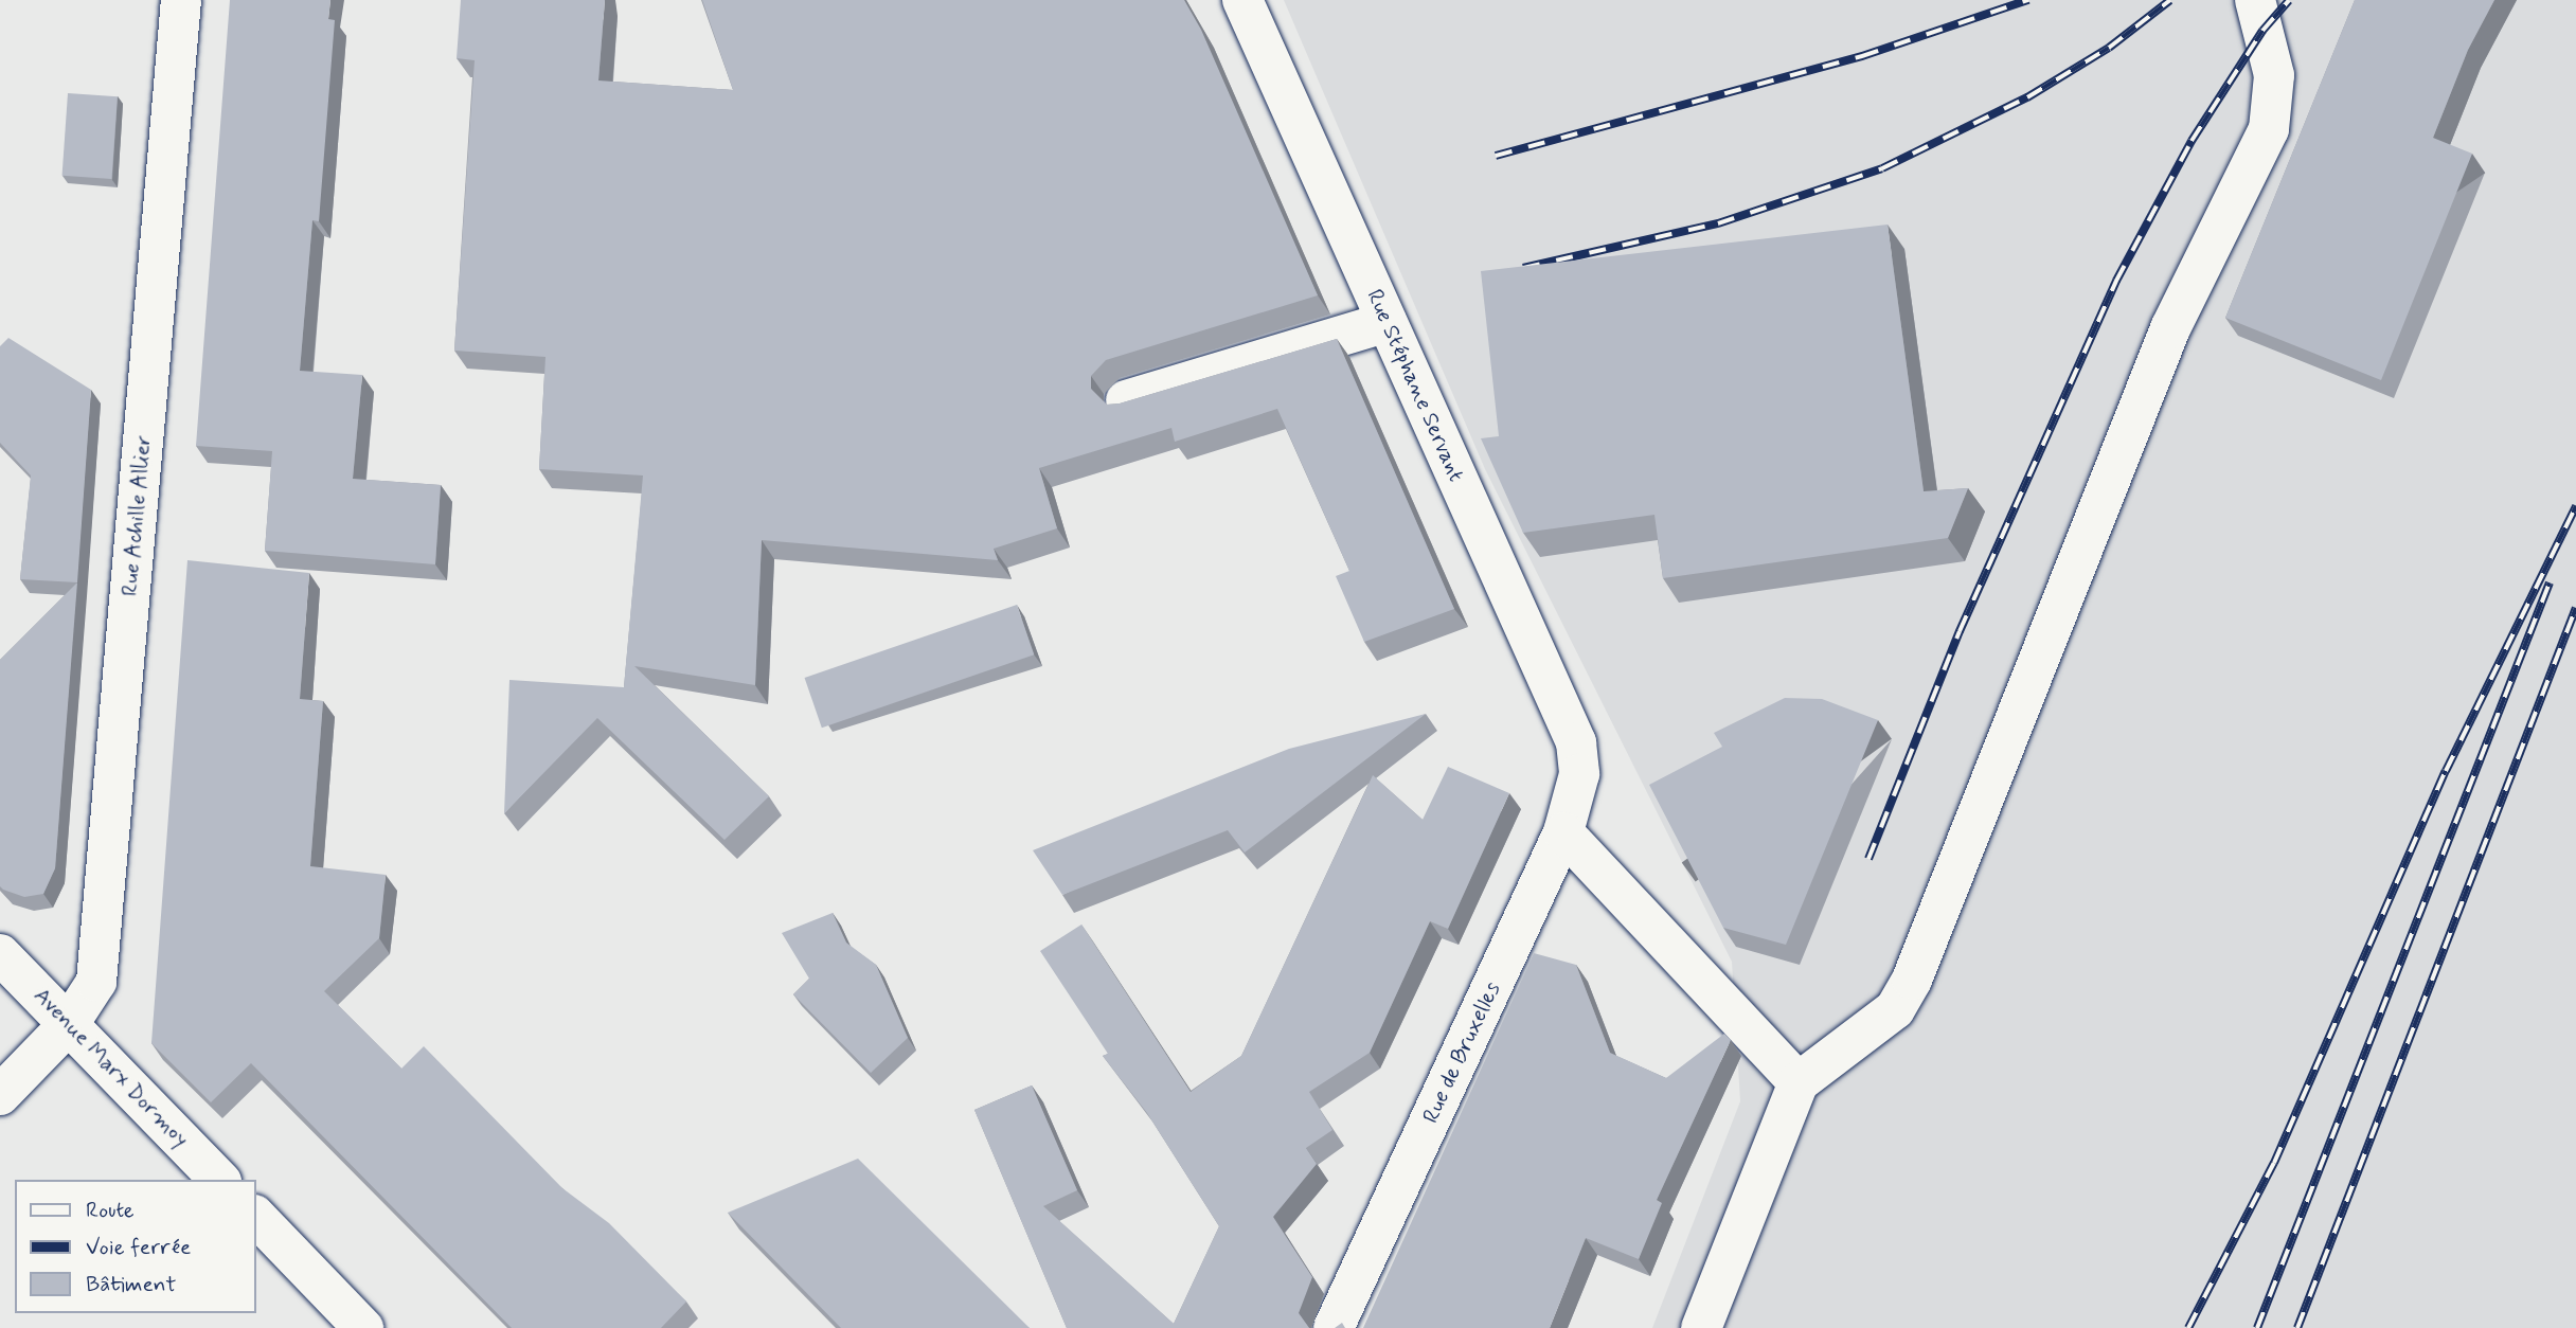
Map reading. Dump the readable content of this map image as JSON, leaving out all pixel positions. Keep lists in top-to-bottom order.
{
  "streets": {
    "street": [
      "Rue Stéphane Servant",
      "Rue Achille Allier",
      "Rue de Bruxelles",
      "Avenue Marx Dormoy"
    ]
  },
  "crossings": [
    ["Rue Stéphane Servant", "Rue de Bruxelles"],
    ["Rue Achille Allier", "Avenue Marx Dormoy"]
  ],
  "legend": ["Route", "Voie ferrée", "Bâtiment"]
}
